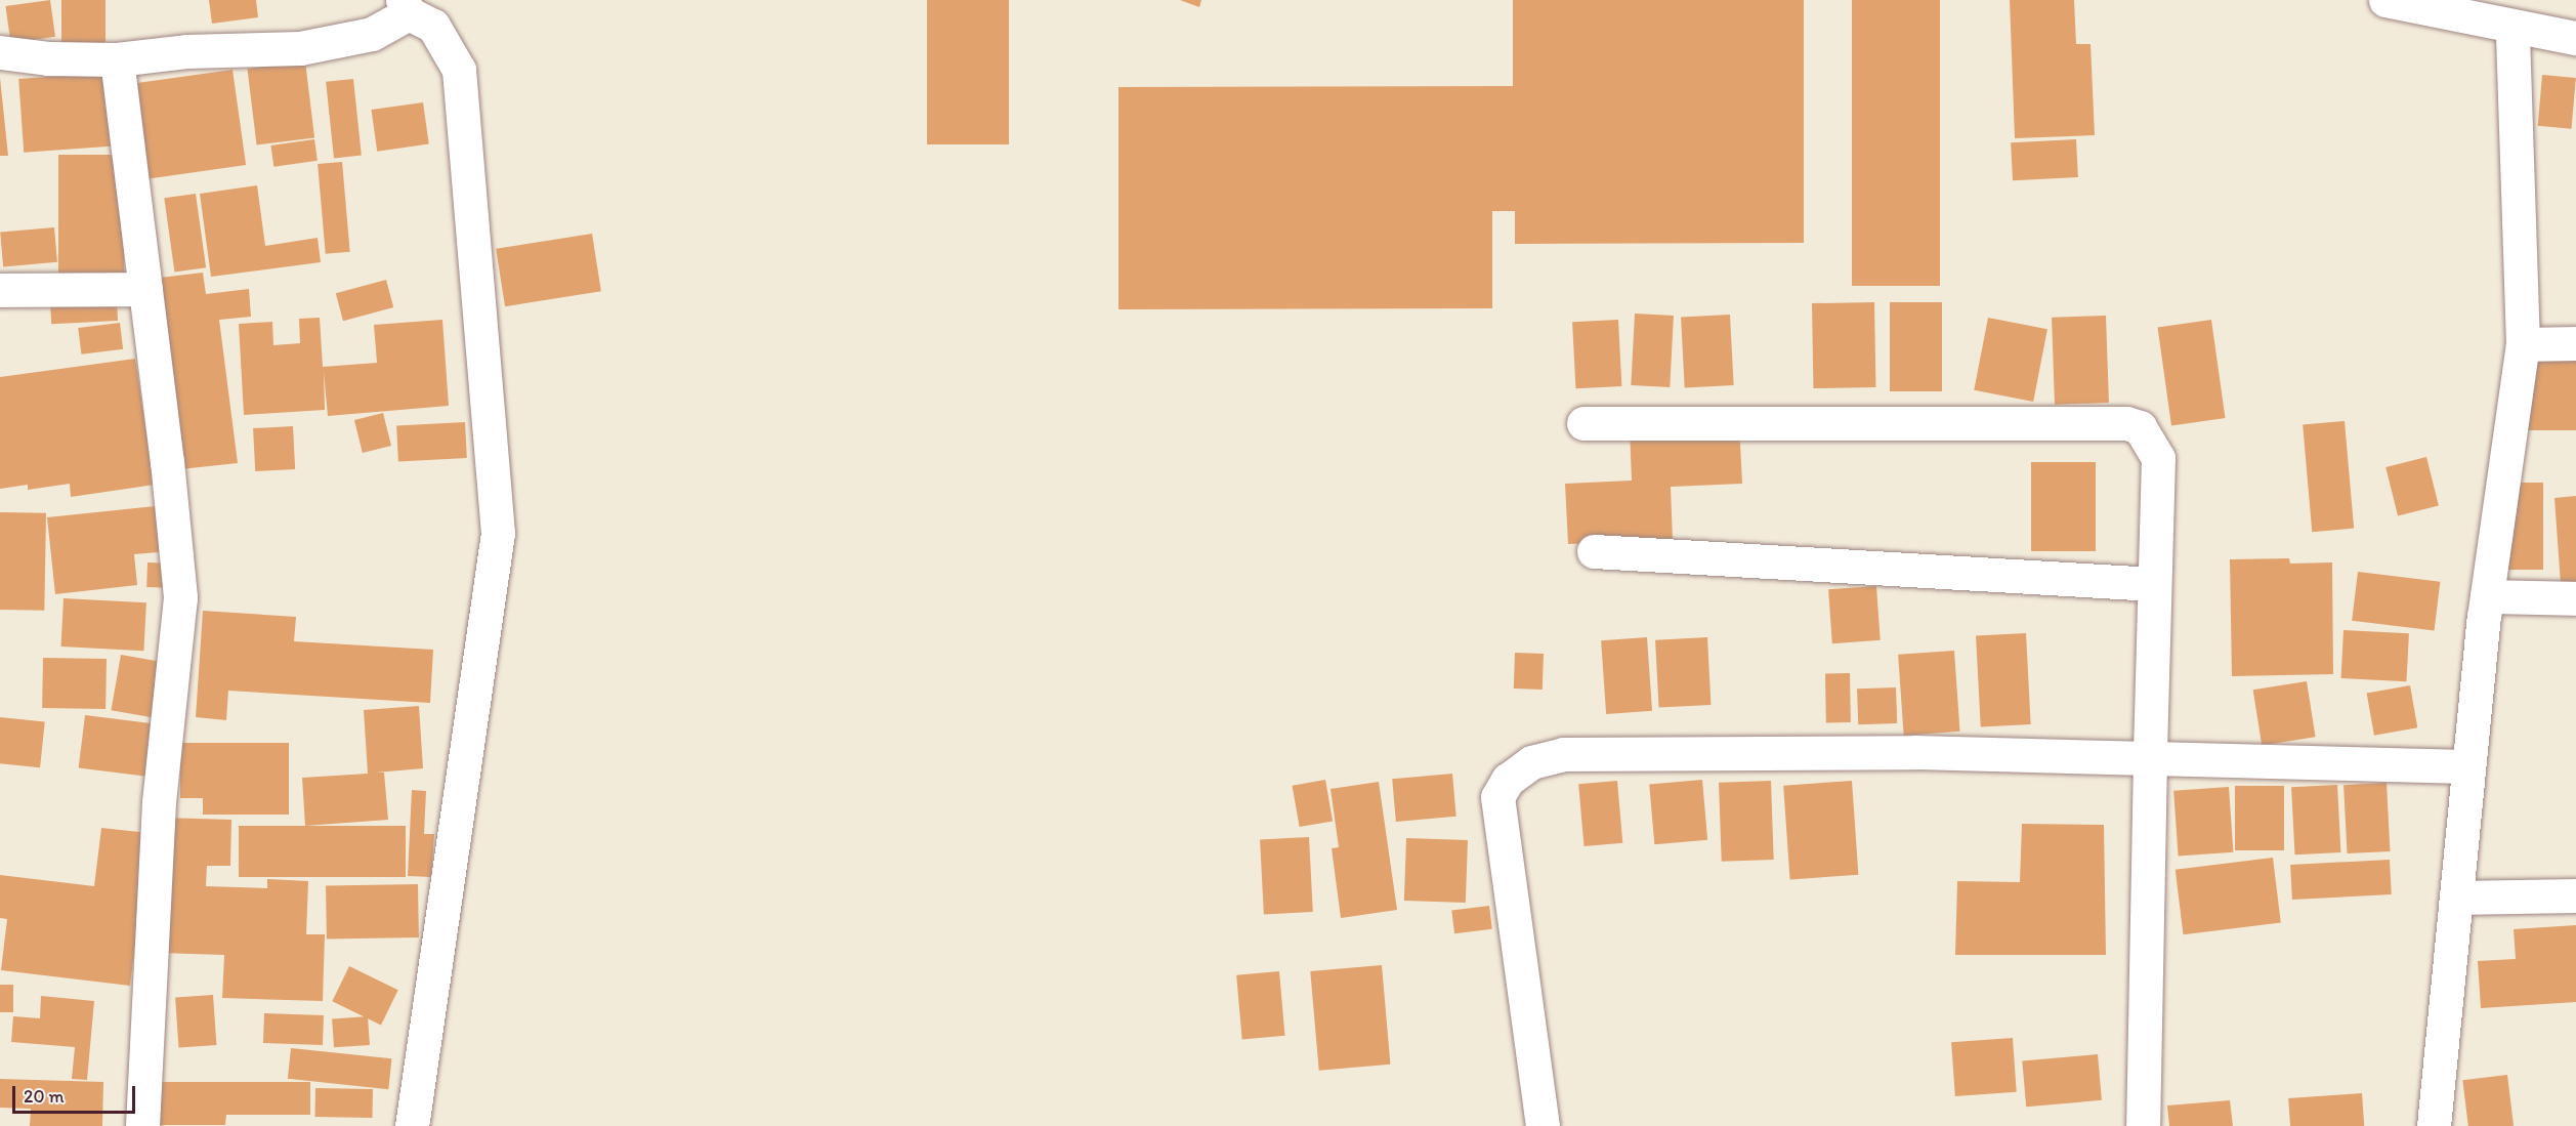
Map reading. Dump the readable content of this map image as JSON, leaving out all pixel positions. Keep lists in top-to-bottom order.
{
  "scale_bar": "20 m"
}
